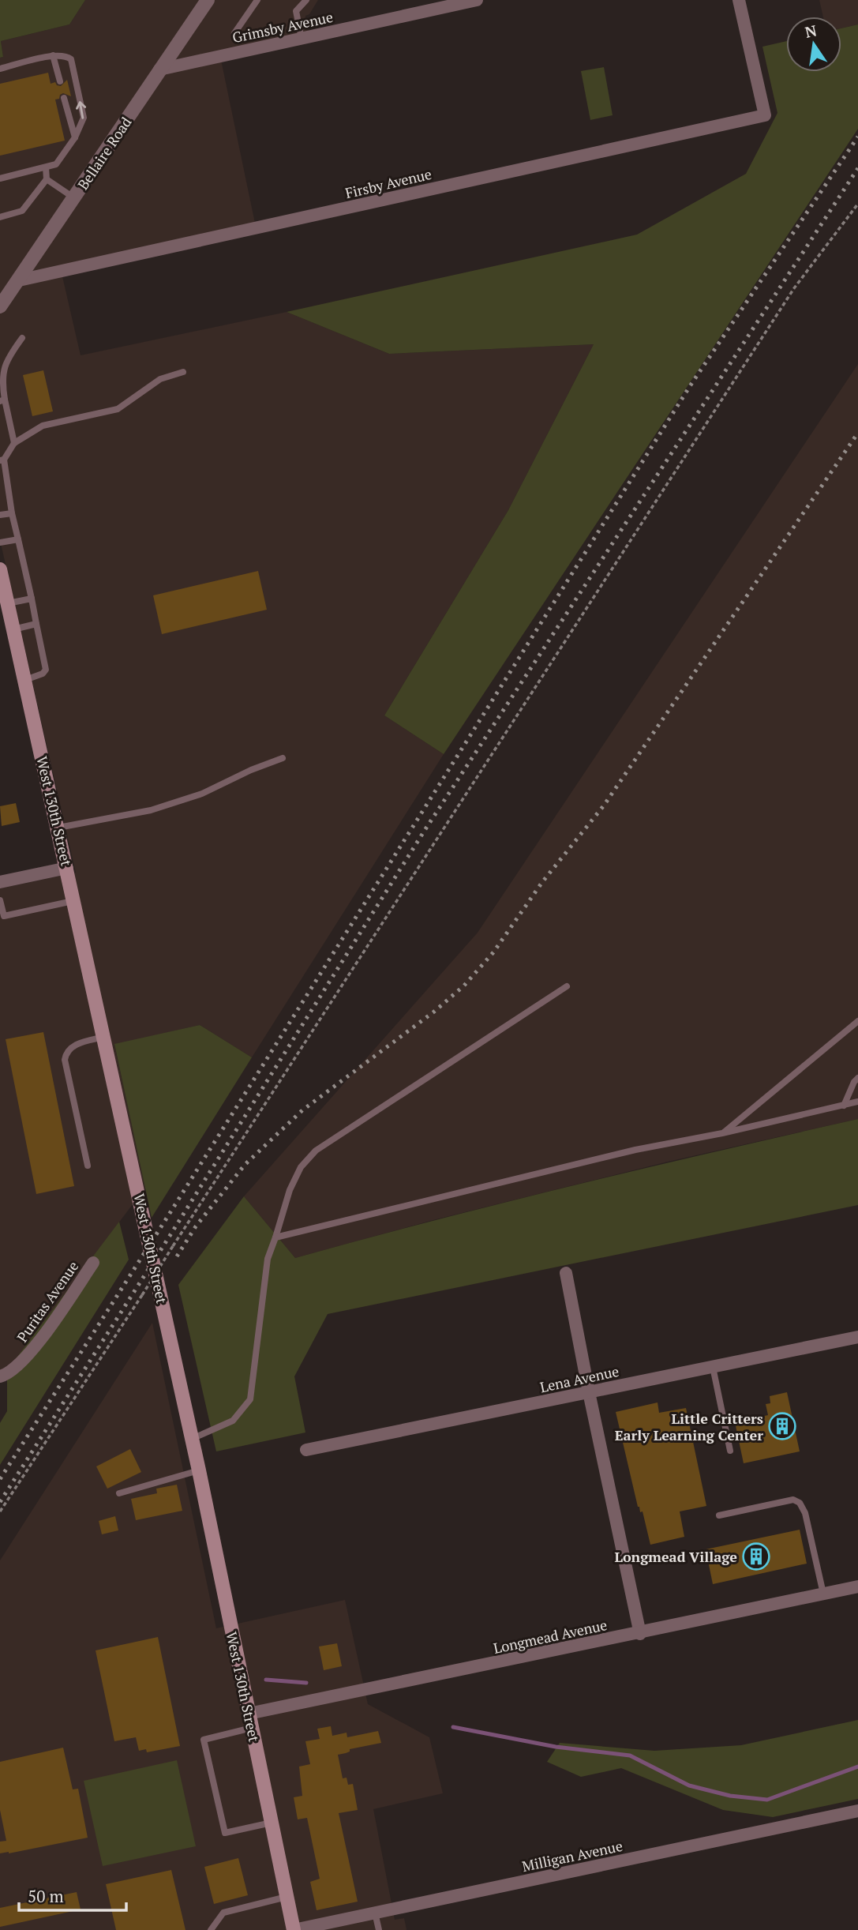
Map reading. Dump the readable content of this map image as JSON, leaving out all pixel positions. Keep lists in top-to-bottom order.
{
  "streets": {
    "main road": ["West 130th Street"],
    "street": [
      "Grimsby Avenue",
      "Bellaire Road",
      "Firsby Avenue",
      "Puritas Avenue",
      "Lena Avenue",
      "Longmead Avenue",
      "Milligan Avenue"
    ]
  },
  "crossings": [
    ["Grimsby Avenue", "Bellaire Road"],
    ["Bellaire Road", "Firsby Avenue"],
    ["West 130th Street", "Longmead Avenue"],
    ["West 130th Street", "Milligan Avenue"]
  ],
  "places": {
    "building": ["Little Critters Early Learning Center", "Longmead Village"]
  },
  "scale_bar": "50 m",
  "north": "top"
}
